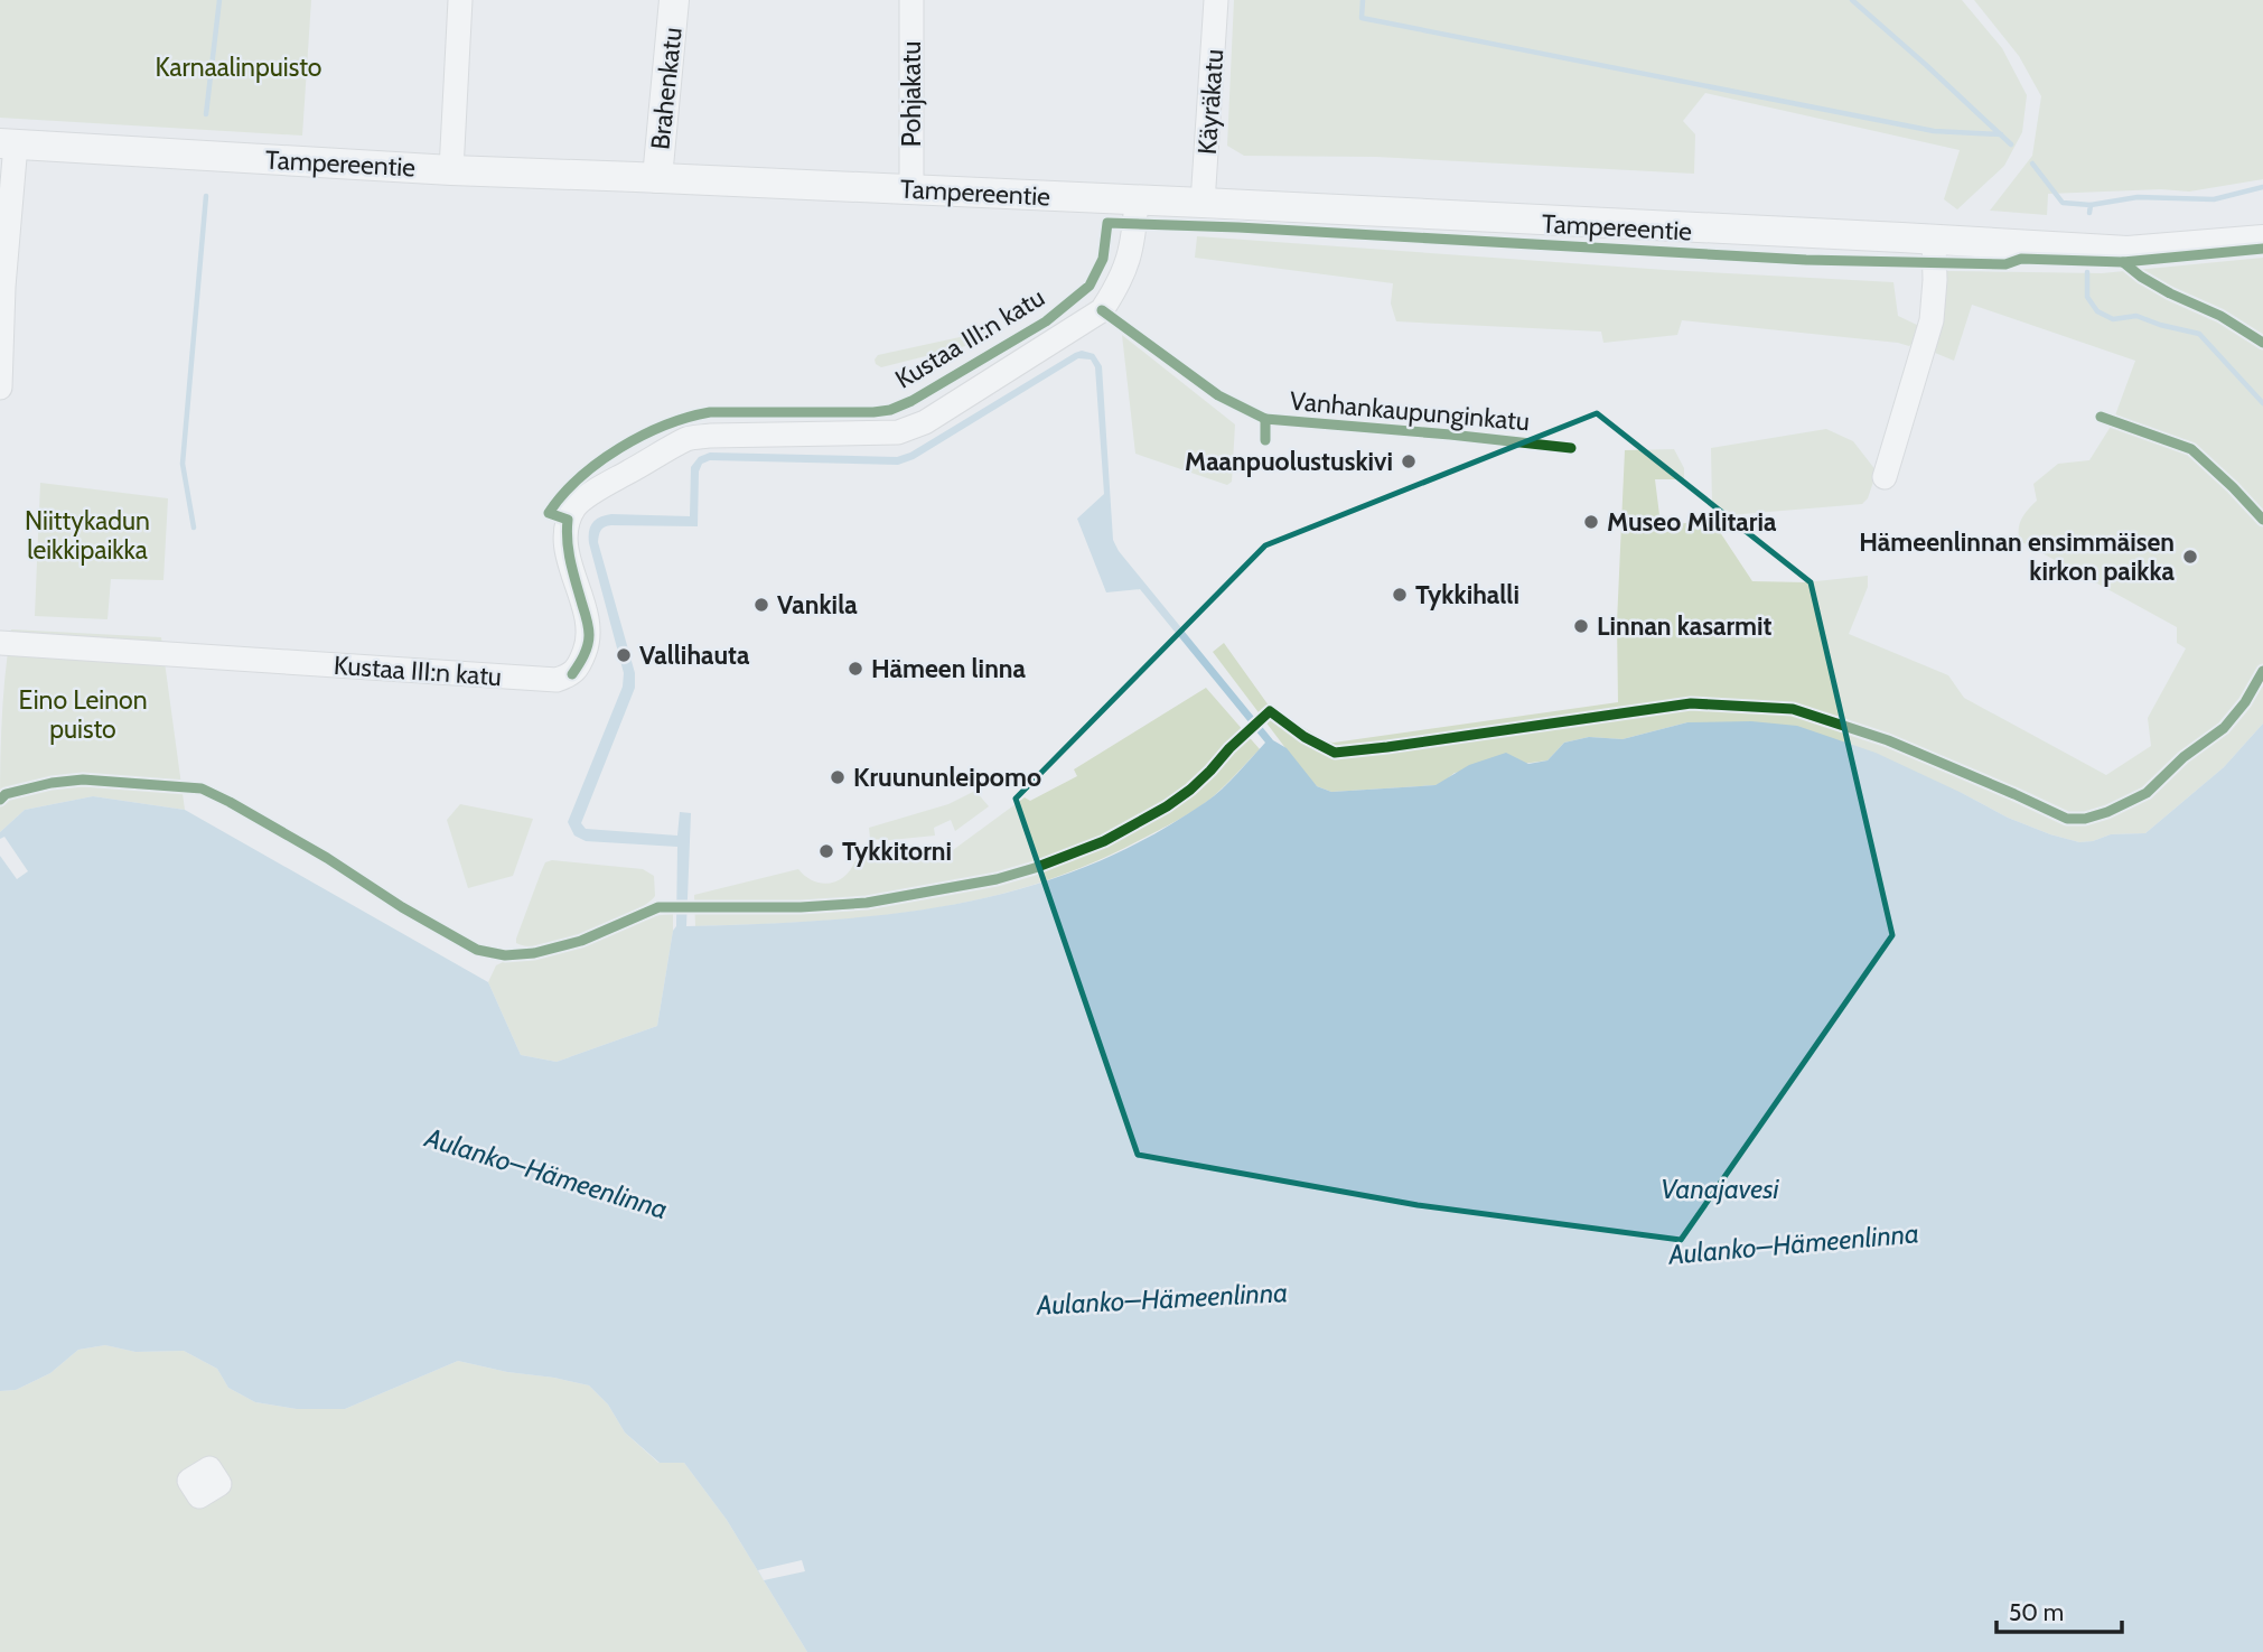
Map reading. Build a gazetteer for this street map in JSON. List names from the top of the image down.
{
  "streets": {
    "main road": ["Brahenkatu", "Tampereentie"],
    "street": ["Pohjakatu", "Käyräkatu", "Kustaa III:n katu"],
    "cycle path": ["Vanhankaupunginkatu"]
  },
  "crossings": [
    ["Brahenkatu", "Tampereentie"],
    ["Pohjakatu", "Tampereentie"],
    ["Käyräkatu", "Tampereentie"],
    ["Tampereentie", "Kustaa III:n katu"]
  ],
  "water": ["Aulanko–Hämeenlinna", "Vanajavesi"],
  "parks": ["Karnaalinpuisto", "Niittykadun leikkipaikka", "Eino Leinon puisto"],
  "places": [
    "Maanpuolustuskivi",
    "Museo Militaria",
    "Hämeenlinnan ensimmäisen kirkon paikka",
    "Tykkihalli",
    "Vankila",
    "Linnan kasarmit",
    "Vallihauta",
    "Hämeen linna",
    "Kruununleipomo",
    "Tykkitorni"
  ],
  "scale_bar": "50 m"
}
